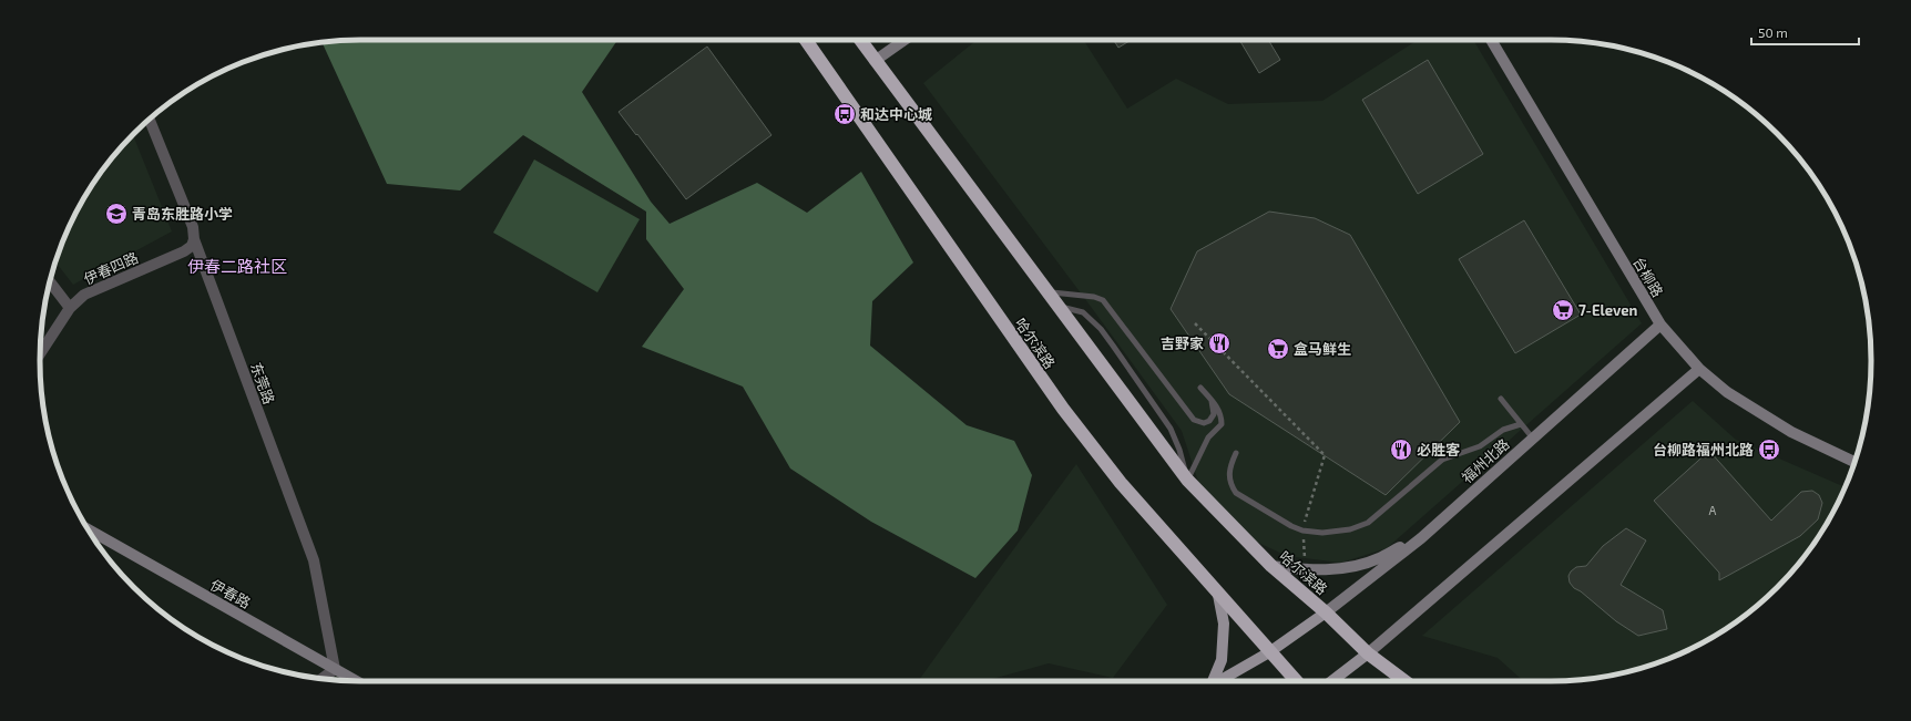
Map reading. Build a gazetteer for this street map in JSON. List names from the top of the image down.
{
  "streets": {
    "highway": ["哈尔滨路"],
    "street": [
      "伊春四路",
      "台柳路",
      "东莞路",
      "福州北路",
      "伊春路"
    ]
  },
  "crossings": [
    ["伊春四路", "东莞路"],
    ["台柳路", "福州北路"],
    ["哈尔滨路", "福州北路"],
    ["东莞路", "伊春路"]
  ],
  "districts": ["伊春二路社区"],
  "places": {
    "bus stop": ["和达中心城", "台柳路福州北路"],
    "school or university": ["青岛东胜路小学"],
    "supermarket": ["7-Eleven", "盒马鲜生"],
    "restaurant": ["吉野家", "必胜客"]
  },
  "house_numbers": ["A"],
  "scale_bar": "50 m"
}
